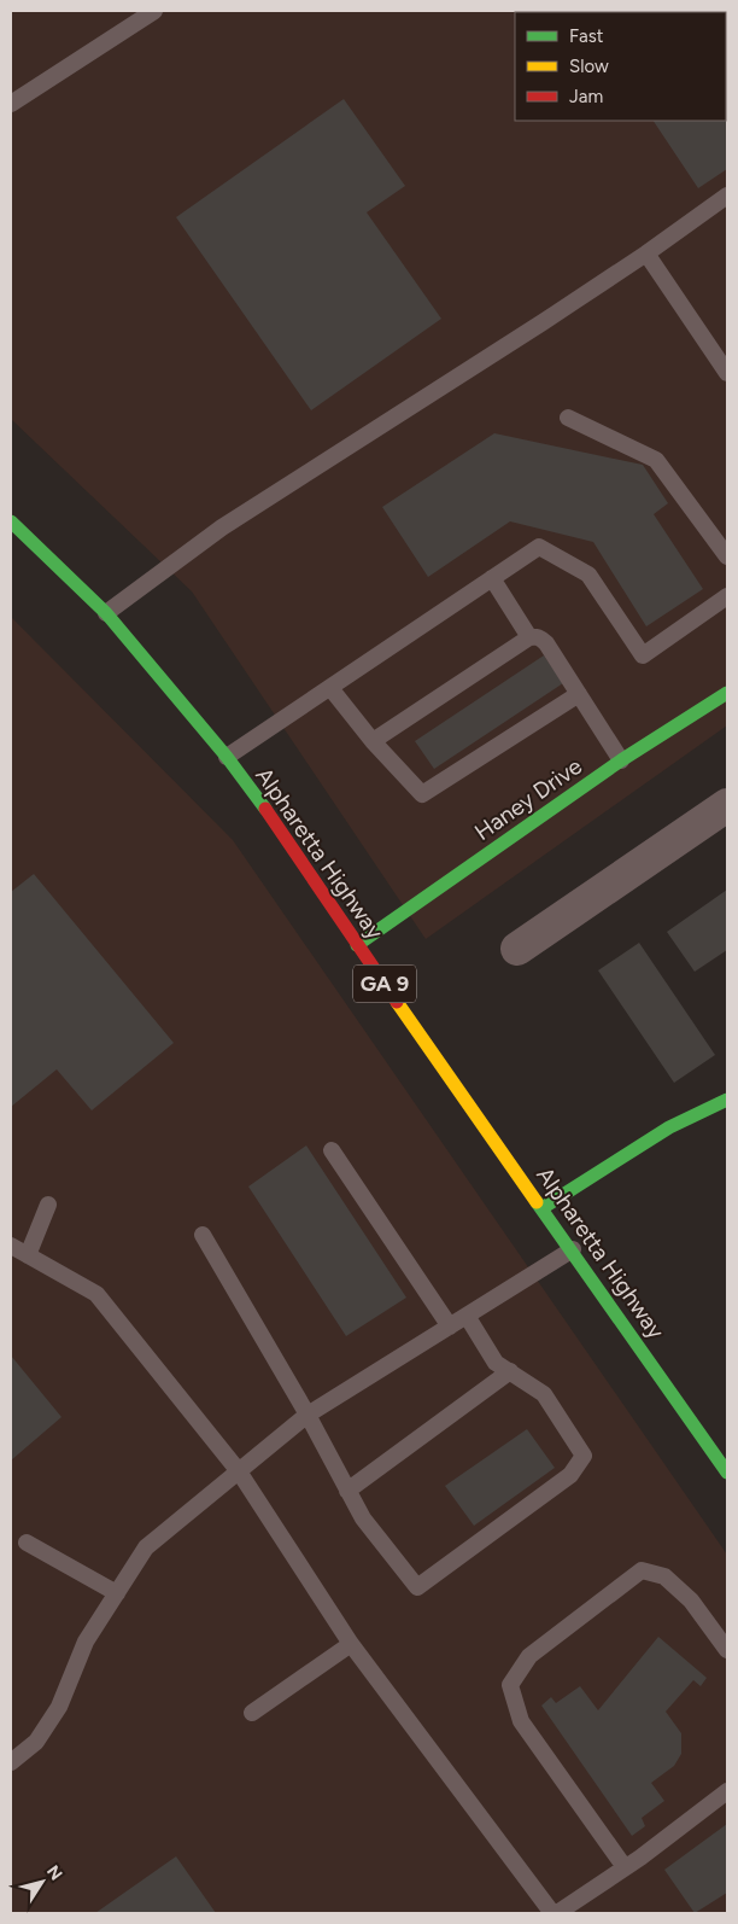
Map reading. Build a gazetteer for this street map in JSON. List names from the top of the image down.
{
  "streets": {
    "main road": ["Haney Drive", "Alpharetta Highway", "GA 9"]
  },
  "crossings": [
    ["Haney Drive", "Alpharetta Highway"]
  ],
  "legend": ["Fast", "Slow", "Jam"],
  "north": "top right"
}
